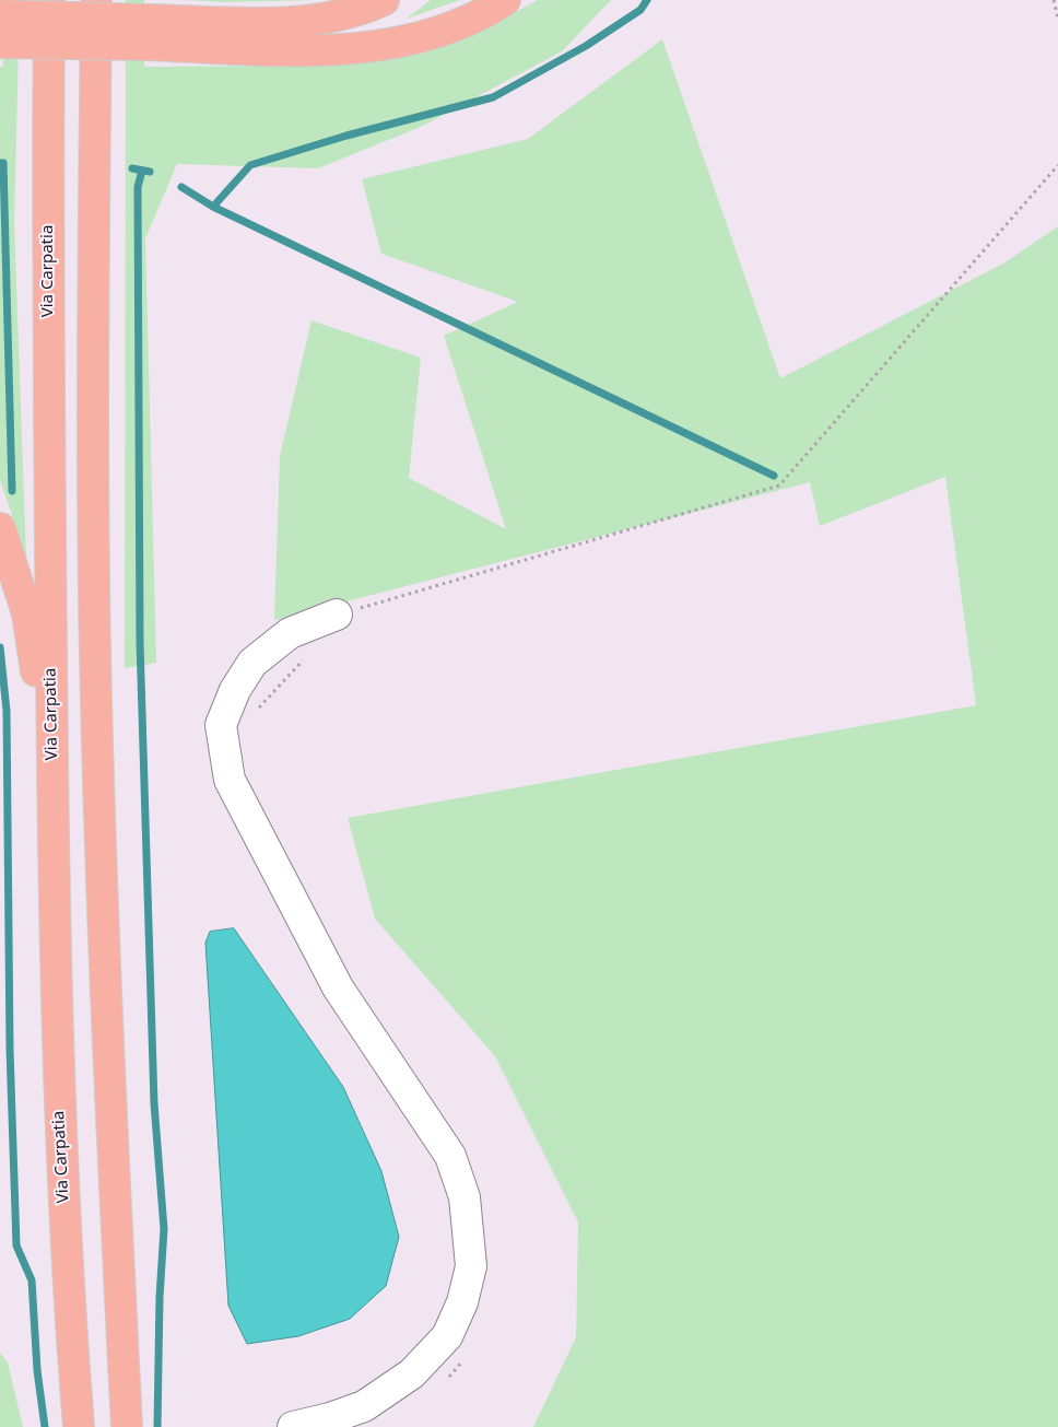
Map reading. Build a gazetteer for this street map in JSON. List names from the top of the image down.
{
  "streets": {
    "highway": ["Via Carpatia"]
  }
}
